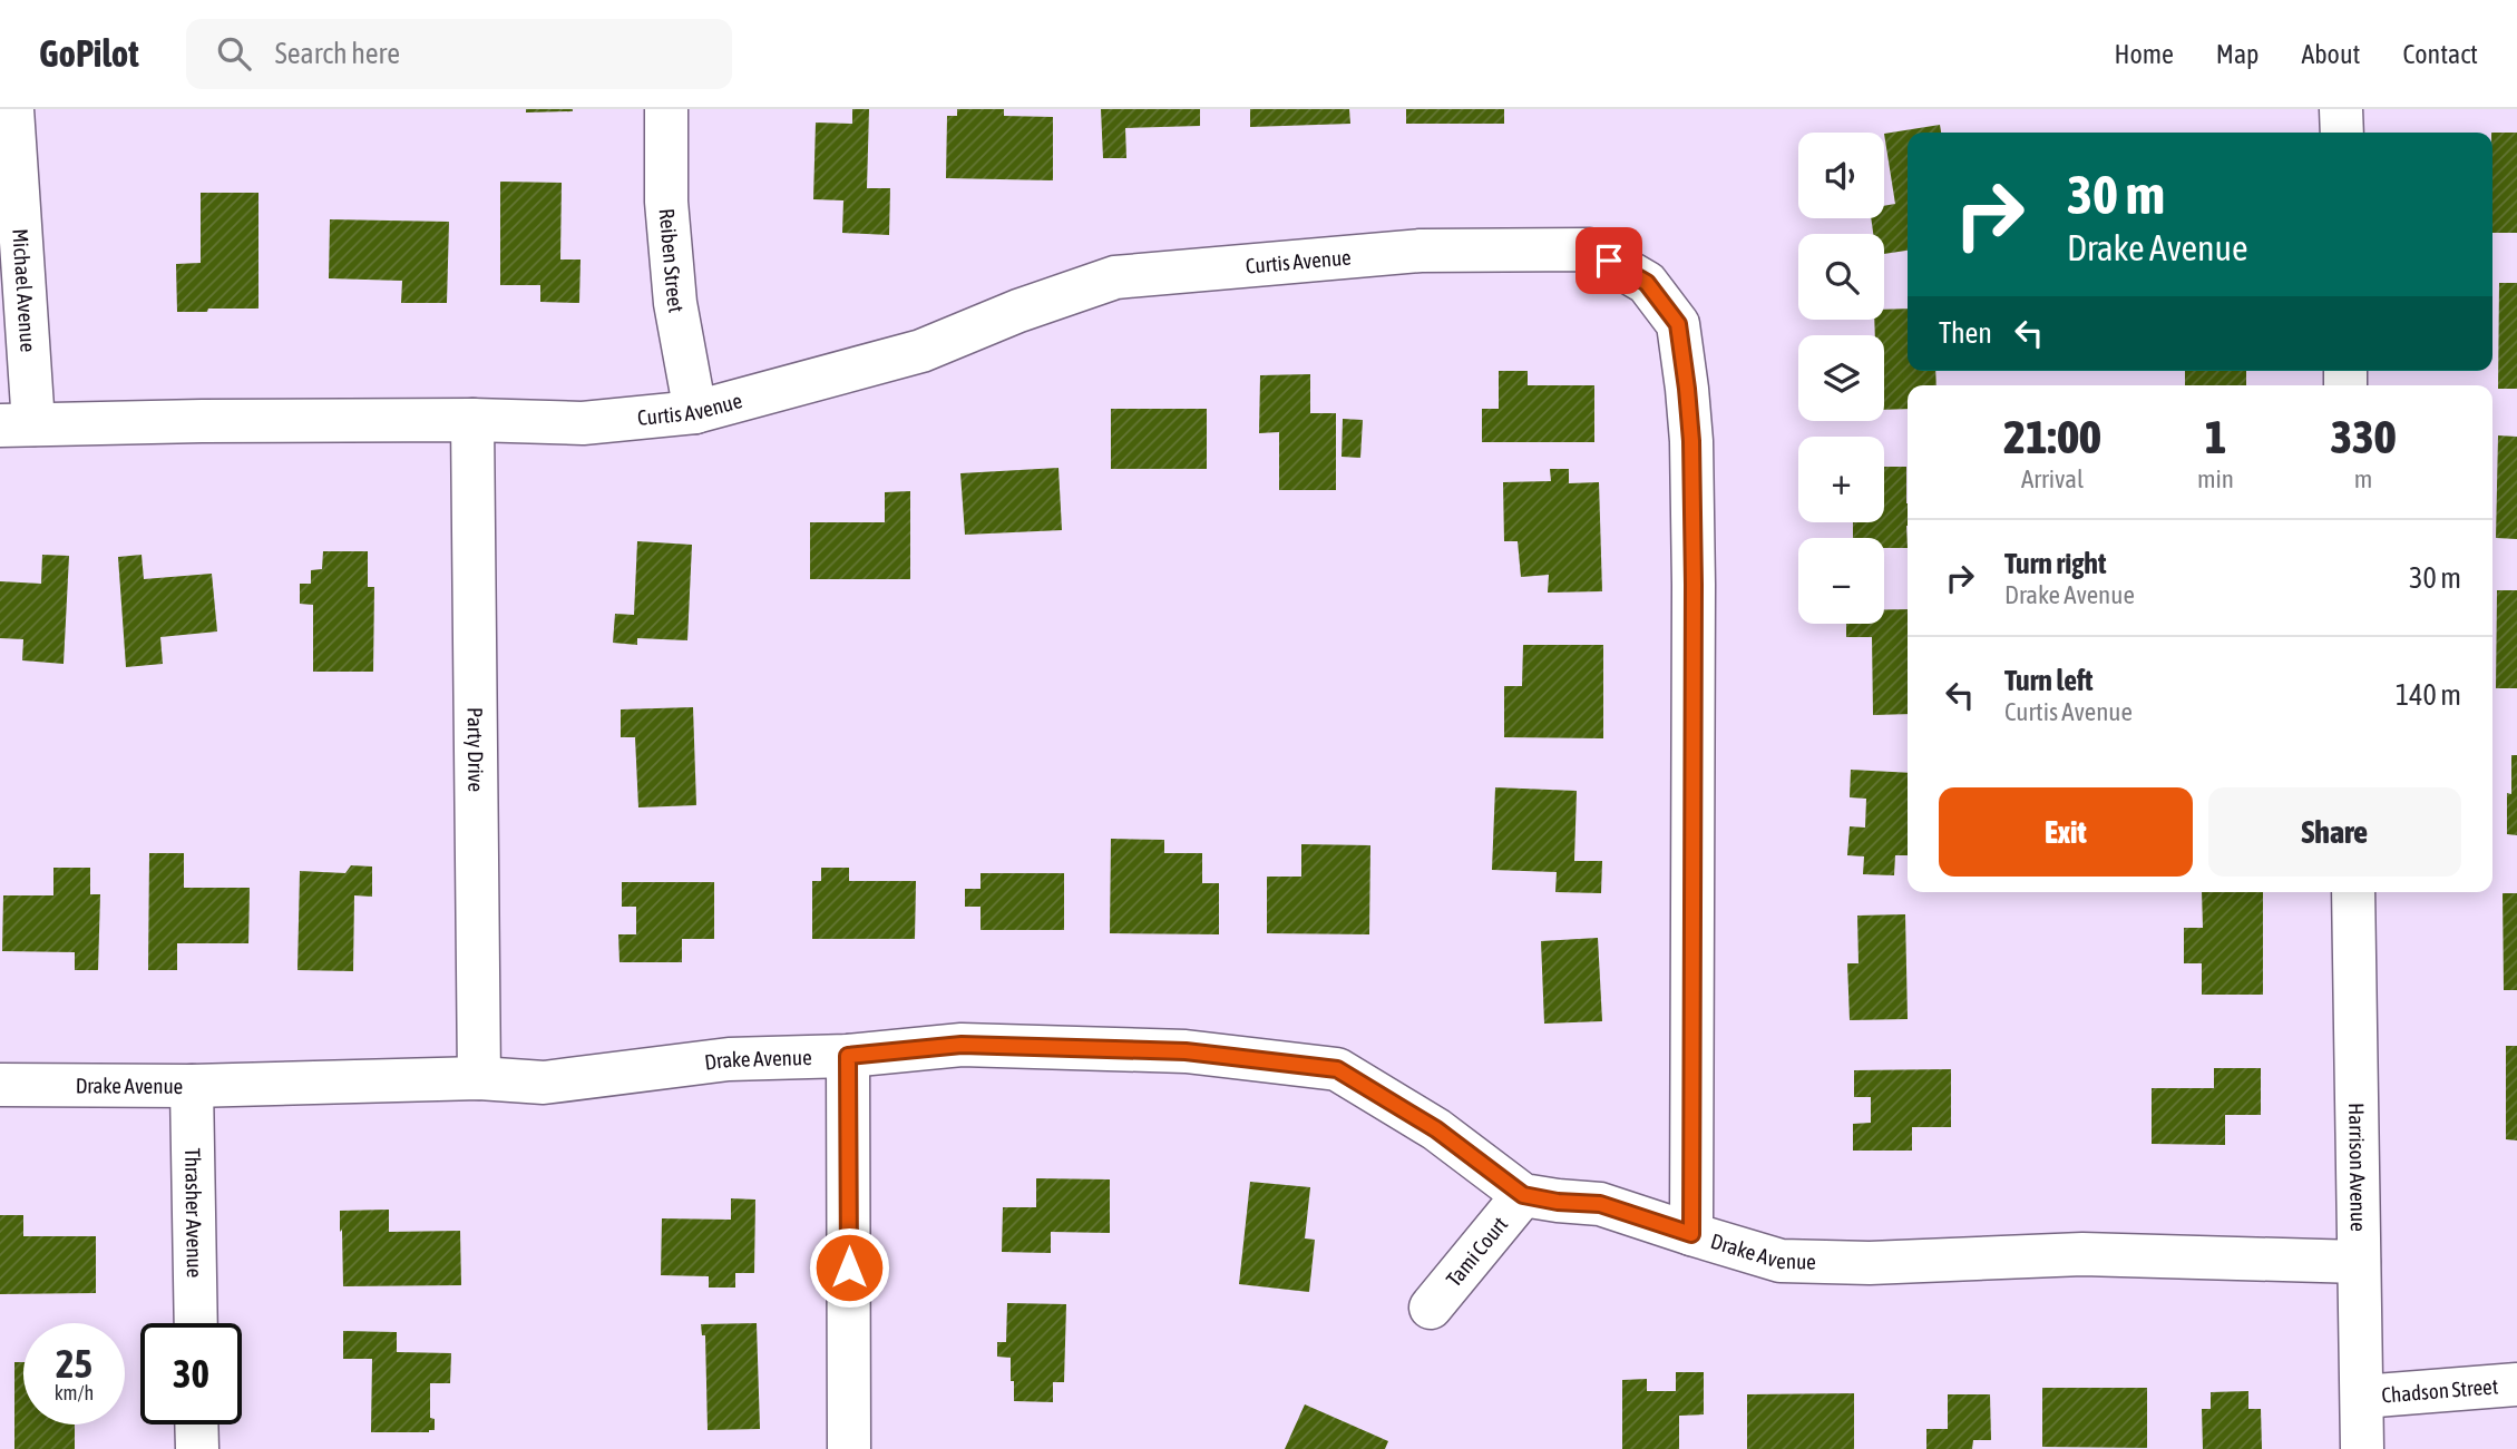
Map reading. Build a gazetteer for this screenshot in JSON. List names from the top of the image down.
{
  "streets": {
    "street": [
      "Reiben Street",
      "Curtis Avenue",
      "Michael Avenue",
      "Party Drive",
      "Drake Avenue",
      "Harrison Avenue",
      "Thrasher Avenue",
      "Tami Court",
      "Chadson Street"
    ]
  },
  "crossings": [
    ["Reiben Street", "Curtis Avenue"],
    ["Curtis Avenue", "Michael Avenue"],
    ["Curtis Avenue", "Party Drive"],
    ["Curtis Avenue", "Drake Avenue"],
    ["Party Drive", "Drake Avenue"],
    ["Drake Avenue", "Harrison Avenue"],
    ["Drake Avenue", "Thrasher Avenue"],
    ["Drake Avenue", "Tami Court"],
    ["Harrison Avenue", "Chadson Street"]
  ],
  "page": {
    "header": "GoPilot",
    "search": "Search here",
    "nav": [
      "Home",
      "Map",
      "About",
      "Contact"
    ],
    "map_buttons": ["+", "−"],
    "turn": ["30 m", "Drake Avenue"],
    "then": "Then",
    "eta": [
      "21:00",
      "Arrival",
      "1",
      "min",
      "330",
      "m"
    ],
    "list": [
      {
        "name": "Turn right",
        "note": "Drake Avenue",
        "value": "30 m"
      },
      {
        "name": "Turn left",
        "note": "Curtis Avenue",
        "value": "140 m"
      }
    ],
    "buttons": ["Exit", "Share"],
    "speed": "25 km/h",
    "limit": "30"
  }
}
